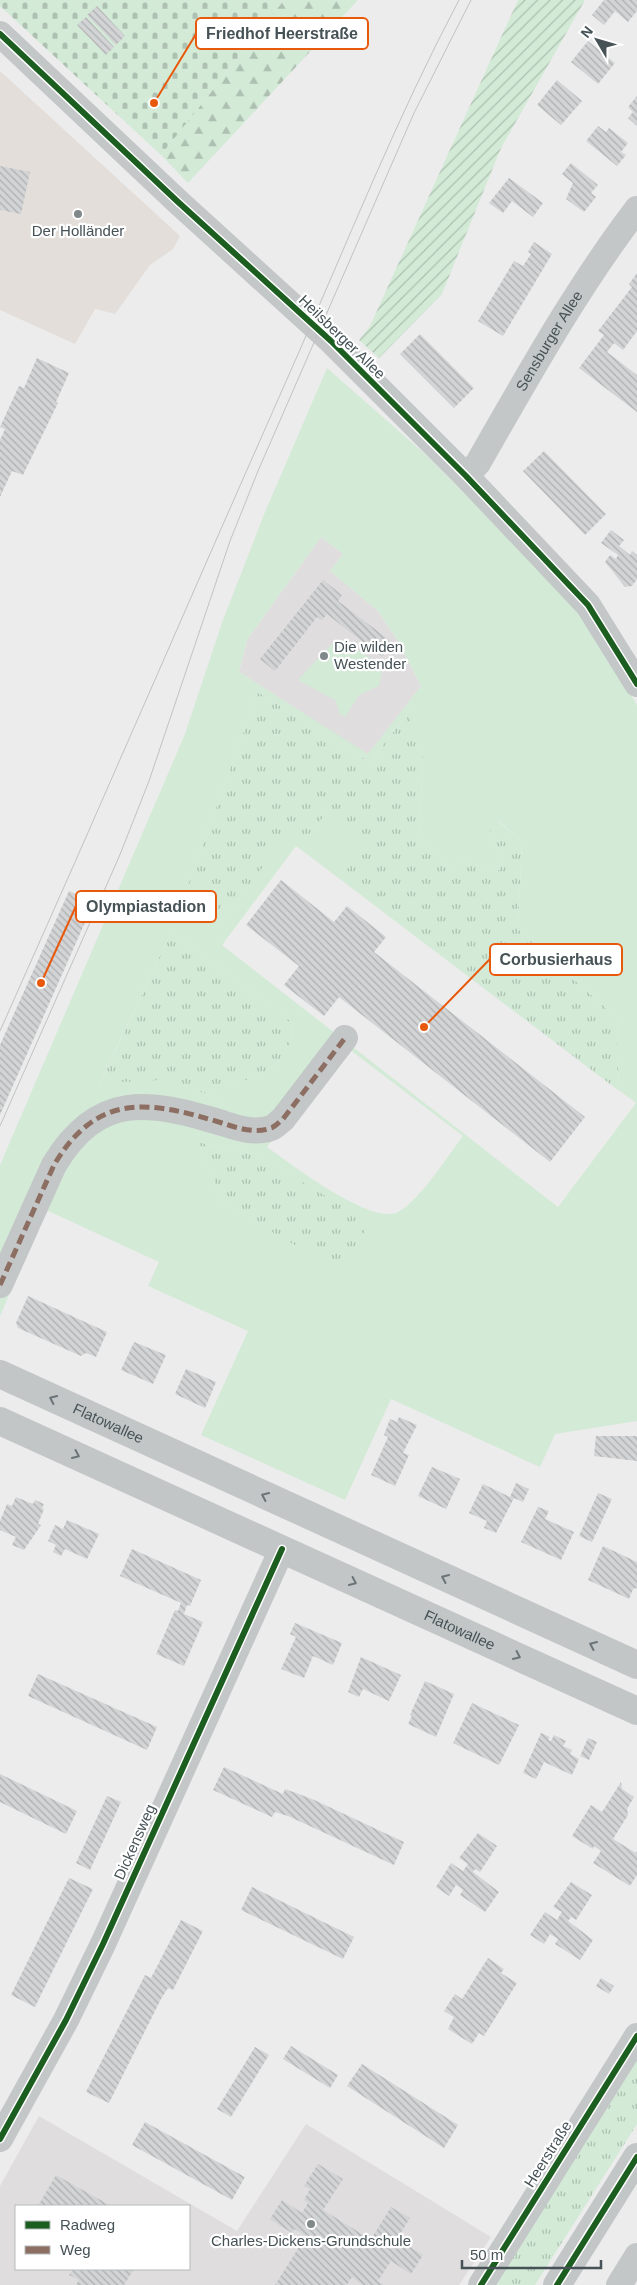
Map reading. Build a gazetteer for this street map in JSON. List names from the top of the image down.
{
  "streets": {
    "main road": ["Flatowallee"],
    "street": [
      "Heilsberger Allee",
      "Sensburger Allee",
      "Dickensweg",
      "Heerstraße"
    ]
  },
  "crossings": [
    ["Heilsberger Allee", "Sensburger Allee"],
    ["Flatowallee", "Dickensweg"]
  ],
  "places": [
    "Friedhof Heerstraße",
    "Der Holländer",
    "Die wilden Westender",
    "Olympiastadion",
    "Corbusierhaus",
    "Charles-Dickens-Grundschule"
  ],
  "legend": ["Radweg", "Weg"],
  "scale_bar": "50 m",
  "north": "top left"
}
